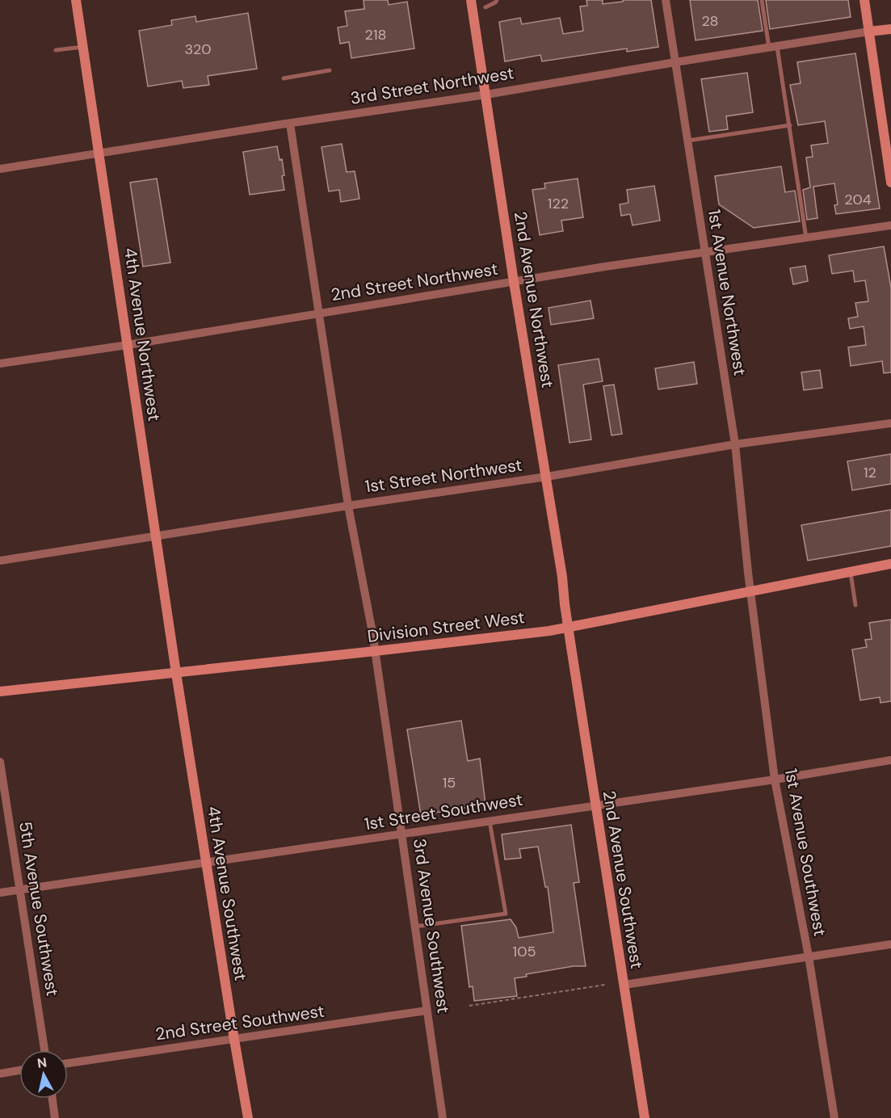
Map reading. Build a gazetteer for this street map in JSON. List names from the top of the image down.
{
  "streets": {
    "street": [
      "3rd Street Northwest",
      "2nd Street Northwest",
      "1st Avenue Northwest",
      "2nd Avenue Northwest",
      "4th Avenue Northwest",
      "1st Street Northwest",
      "Division Street West",
      "1st Street Southwest",
      "1st Avenue Southwest",
      "2nd Avenue Southwest",
      "4th Avenue Southwest",
      "5th Avenue Southwest",
      "3rd Avenue Southwest",
      "2nd Street Southwest"
    ]
  },
  "crossings": [
    ["3rd Street Northwest", "1st Avenue Northwest"],
    ["3rd Street Northwest", "2nd Avenue Northwest"],
    ["3rd Street Northwest", "4th Avenue Northwest"],
    ["3rd Street Northwest", "3rd Avenue Southwest"],
    ["2nd Street Northwest", "1st Avenue Northwest"],
    ["2nd Street Northwest", "2nd Avenue Northwest"],
    ["2nd Street Northwest", "4th Avenue Northwest"],
    ["2nd Street Northwest", "3rd Avenue Southwest"],
    ["1st Avenue Northwest", "1st Street Northwest"],
    ["1st Avenue Northwest", "Division Street West"],
    ["1st Avenue Northwest", "1st Avenue Southwest"],
    ["2nd Avenue Northwest", "1st Street Northwest"],
    ["2nd Avenue Northwest", "2nd Avenue Southwest"],
    ["4th Avenue Northwest", "1st Street Northwest"],
    ["4th Avenue Northwest", "Division Street West"],
    ["4th Avenue Northwest", "4th Avenue Southwest"],
    ["1st Street Northwest", "3rd Avenue Southwest"],
    ["Division Street West", "1st Avenue Southwest"],
    ["Division Street West", "4th Avenue Southwest"],
    ["Division Street West", "3rd Avenue Southwest"],
    ["1st Street Southwest", "1st Avenue Southwest"],
    ["1st Street Southwest", "2nd Avenue Southwest"],
    ["1st Street Southwest", "4th Avenue Southwest"],
    ["1st Street Southwest", "5th Avenue Southwest"],
    ["1st Street Southwest", "3rd Avenue Southwest"],
    ["4th Avenue Southwest", "2nd Street Southwest"],
    ["3rd Avenue Southwest", "2nd Street Southwest"]
  ],
  "house_numbers": [
    "28",
    "218",
    "320",
    "204",
    "122",
    "12",
    "15",
    "105"
  ],
  "north": "top"
}
